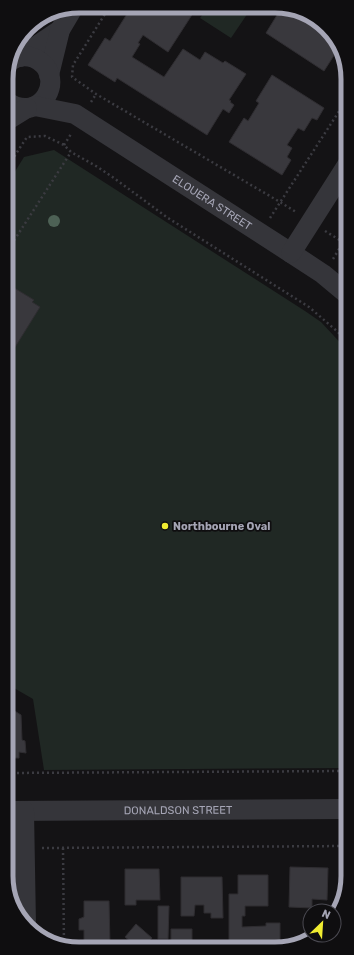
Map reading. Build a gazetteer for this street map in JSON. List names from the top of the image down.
{
  "streets": {
    "street": ["ELOUERA STREET", "DONALDSON STREET"]
  },
  "places": ["Northbourne Oval"],
  "north": "top right"
}
